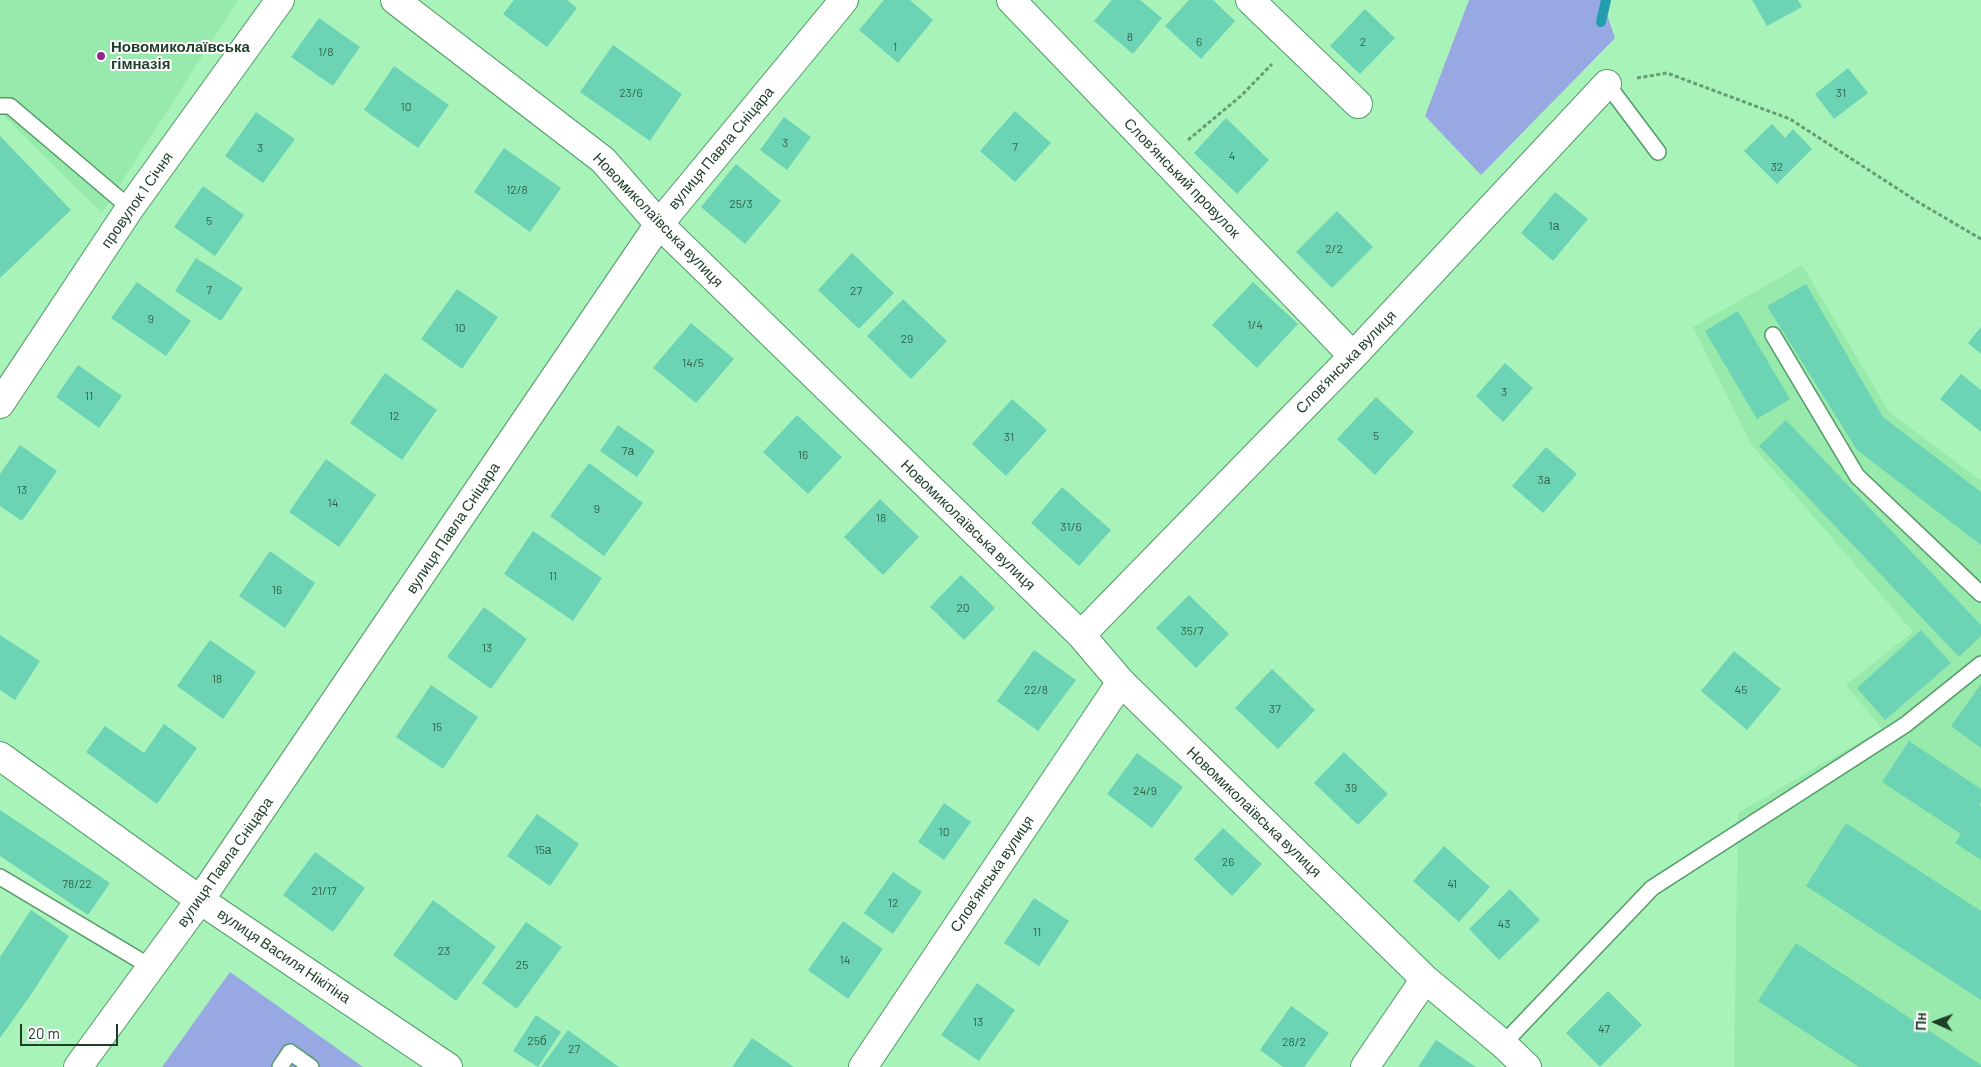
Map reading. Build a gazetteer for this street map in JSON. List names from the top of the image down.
{
  "streets": {
    "street": [
      "вулиця Павла Сніцара",
      "Словʼянський провулок",
      "провулок 1 Січня",
      "Новомиколаївська вулиця",
      "Словʼянська вулиця",
      "вулиця Василя Нікітіна"
    ]
  },
  "crossings": [
    ["вулиця Павла Сніцара", "Новомиколаївська вулиця"],
    ["вулиця Павла Сніцара", "вулиця Василя Нікітіна"],
    ["Словʼянський провулок", "Словʼянська вулиця"],
    ["Новомиколаївська вулиця", "Словʼянська вулиця"]
  ],
  "places": ["Новомиколаївська гімназія"],
  "house_numbers": [
    "8",
    "6",
    "2",
    "1",
    "1/8",
    "23/6",
    "31",
    "10",
    "3",
    "7",
    "3",
    "4",
    "32",
    "12/8",
    "25/3",
    "5",
    "1а",
    "2/2",
    "7",
    "27",
    "9",
    "1/4",
    "10",
    "29",
    "14/5",
    "3",
    "11",
    "12",
    "5",
    "31",
    "7а",
    "16",
    "3а",
    "13",
    "14",
    "9",
    "18",
    "31/6",
    "11",
    "16",
    "20",
    "35/7",
    "13",
    "18",
    "22/8",
    "45",
    "37",
    "15",
    "39",
    "24/9",
    "10",
    "15а",
    "26",
    "78/22",
    "41",
    "21/17",
    "12",
    "43",
    "11",
    "23",
    "14",
    "25",
    "13",
    "47",
    "25б",
    "28/2",
    "27"
  ],
  "scale_bar": "20 m",
  "north": "left"
}
